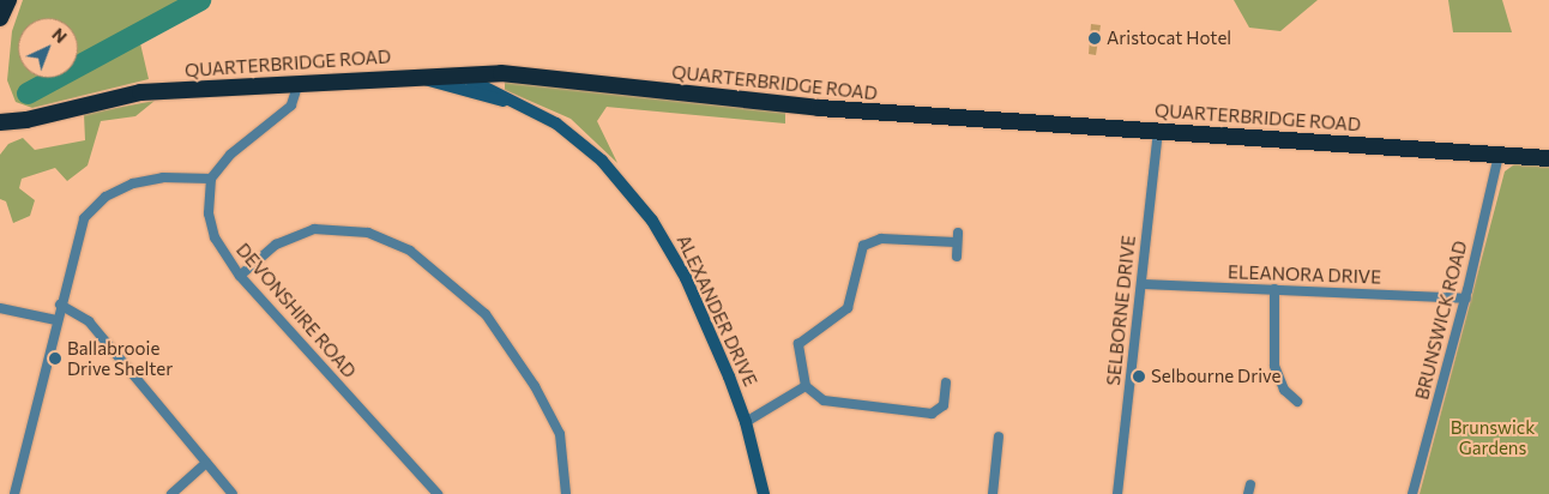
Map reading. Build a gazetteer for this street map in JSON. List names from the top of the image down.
{
  "streets": {
    "highway": ["QUARTERBRIDGE ROAD"],
    "main road": ["ALEXANDER DRIVE"],
    "street": [
      "ELEANORA DRIVE",
      "DEVONSHIRE ROAD",
      "SELBORNE DRIVE",
      "BRUNSWICK ROAD"
    ]
  },
  "crossings": [
    ["QUARTERBRIDGE ROAD", "ALEXANDER DRIVE"],
    ["QUARTERBRIDGE ROAD", "SELBORNE DRIVE"],
    ["QUARTERBRIDGE ROAD", "BRUNSWICK ROAD"],
    ["ELEANORA DRIVE", "SELBORNE DRIVE"],
    ["ELEANORA DRIVE", "BRUNSWICK ROAD"]
  ],
  "parks": ["Brunswick Gardens"],
  "places": ["Aristocat Hotel", "Ballabrooie Drive Shelter", "Selbourne Drive"],
  "north": "top right"
}
